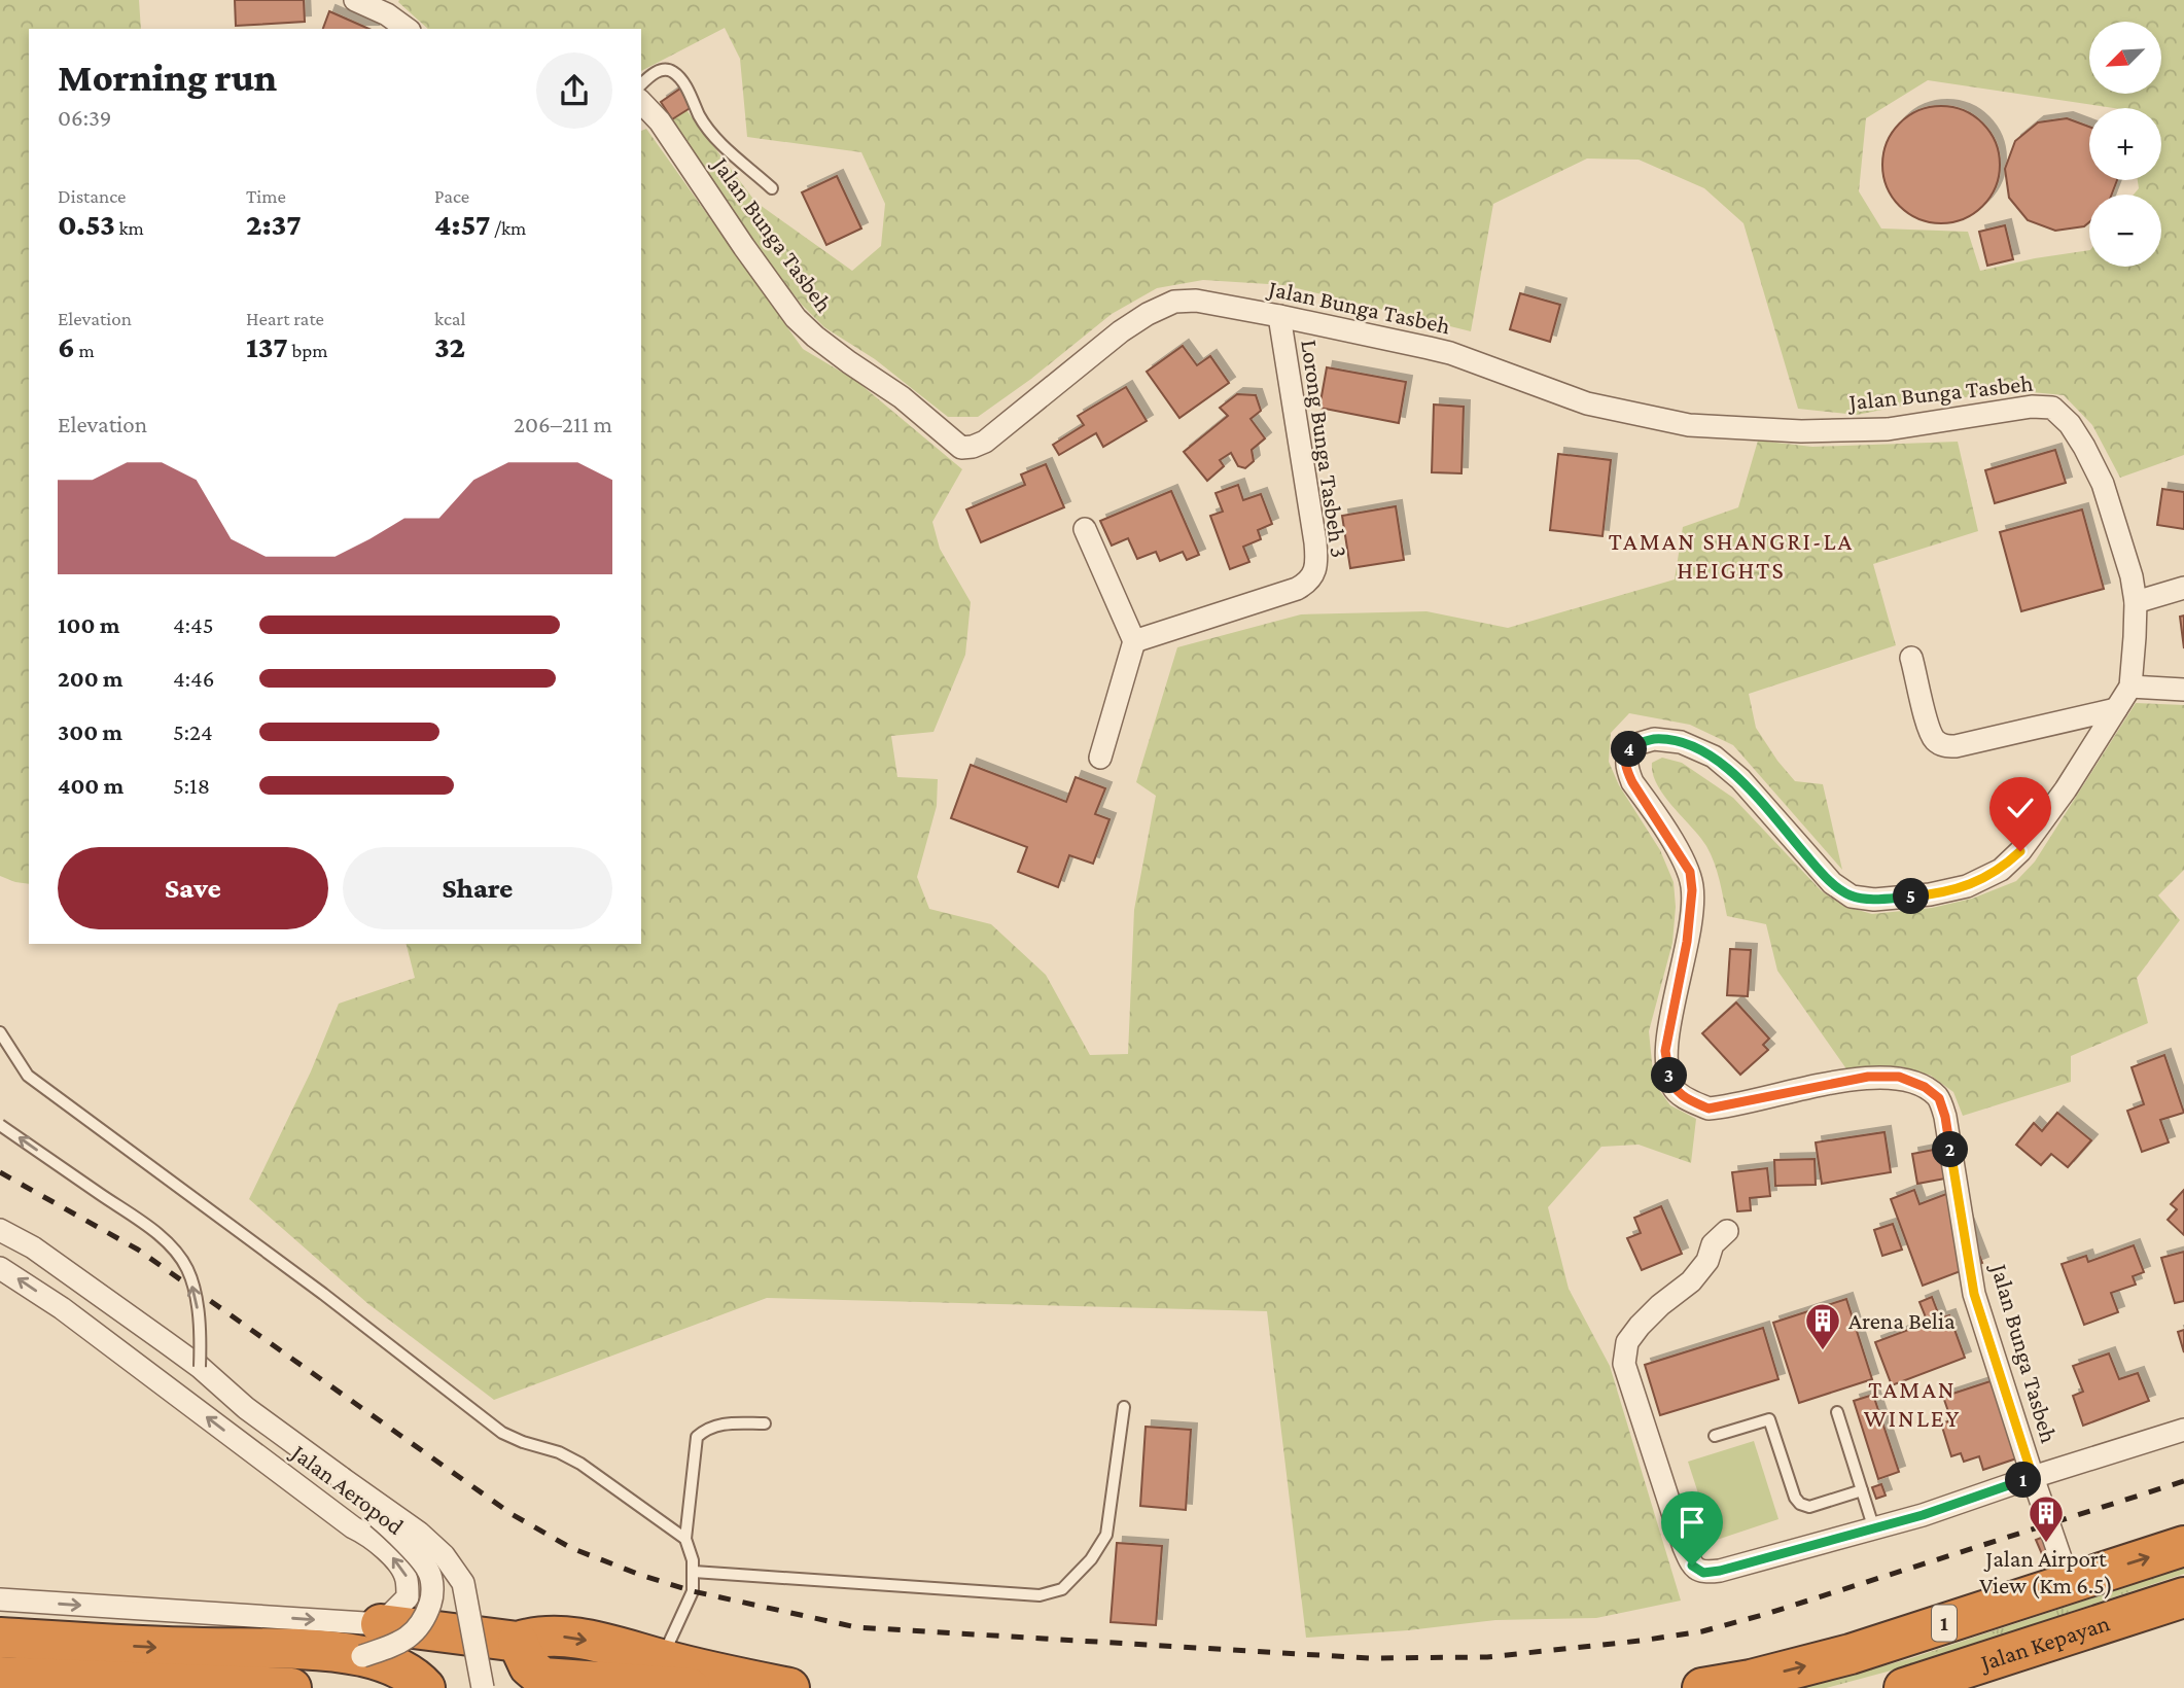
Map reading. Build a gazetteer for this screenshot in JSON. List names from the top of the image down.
{
  "streets": {
    "highway": ["1", "Jalan Kepayan"],
    "street": ["Jalan Bunga Tasbeh", "Lorong Bunga Tasbeh 3", "Jalan Aeropod"]
  },
  "crossings": [
    ["Jalan Bunga Tasbeh", "Lorong Bunga Tasbeh 3"],
    ["Jalan Bunga Tasbeh", "1"]
  ],
  "districts": ["TAMAN SHANGRI-LA HEIGHTS", "TAMAN WINLEY"],
  "places": {
    "building": ["Arena Belia", "Jalan Airport View (Km 6.5)"]
  },
  "north": "bottom left",
  "page": {
    "map_buttons": ["+", "−"],
    "heading": ["Morning run", "06:39"],
    "stats": [
      ["Distance", "0.53 km"],
      ["Time", "2:37"],
      ["Pace", "4:57 /km"],
      ["Elevation", "6 m"],
      ["Heart rate", "137 bpm"],
      ["kcal", "32"]
    ],
    "chart": ["Elevation", "206–211 m"],
    "list": [
      {
        "name": "100 m",
        "note": "4:45"
      },
      {
        "name": "200 m",
        "note": "4:46"
      },
      {
        "name": "300 m",
        "note": "5:24"
      },
      {
        "name": "400 m",
        "note": "5:18"
      }
    ],
    "pins": [
      "4",
      "5",
      "3",
      "2",
      "1"
    ],
    "buttons": ["Save", "Share"]
  }
}
